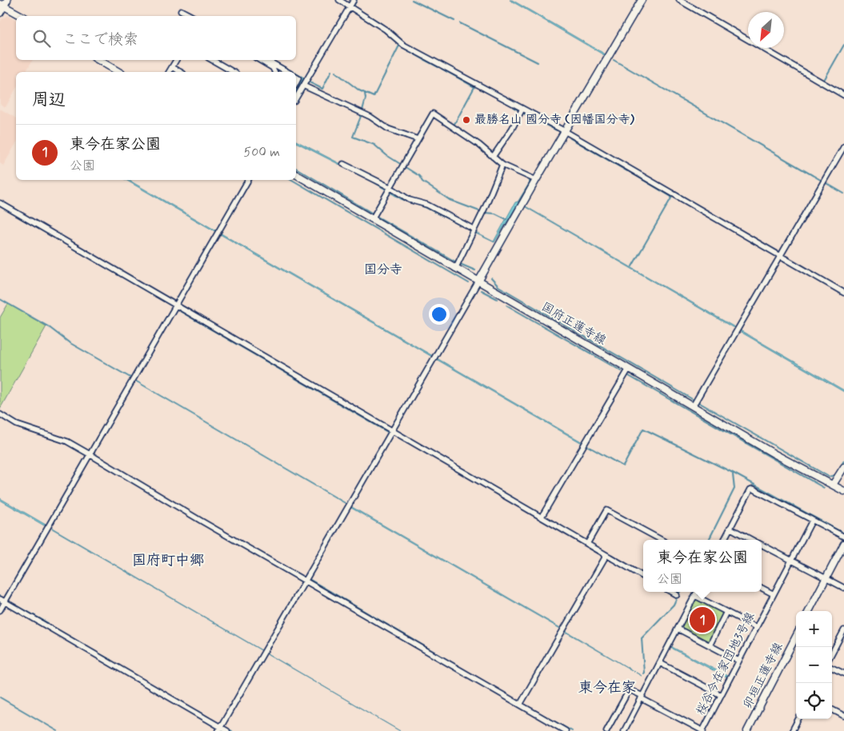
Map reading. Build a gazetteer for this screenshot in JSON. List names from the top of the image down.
{
  "streets": {
    "main road": ["国府正蓮寺線", "卯垣正蓮寺線"],
    "street": ["桜谷今在家団地3号線"]
  },
  "districts": ["国分寺", "国府町中郷", "東今在家"],
  "places": ["最勝名山 國分寺 (因幡国分寺)"],
  "north": "bottom left",
  "page": {
    "search": "ここで検索",
    "heading": "周辺",
    "list": [
      {
        "mark": "1",
        "name": "東今在家公園",
        "note": "公園",
        "value": "500 m"
      }
    ],
    "popup": ["東今在家公園", "公園"],
    "pins": "1",
    "map_buttons": ["+", "−"]
  }
}
